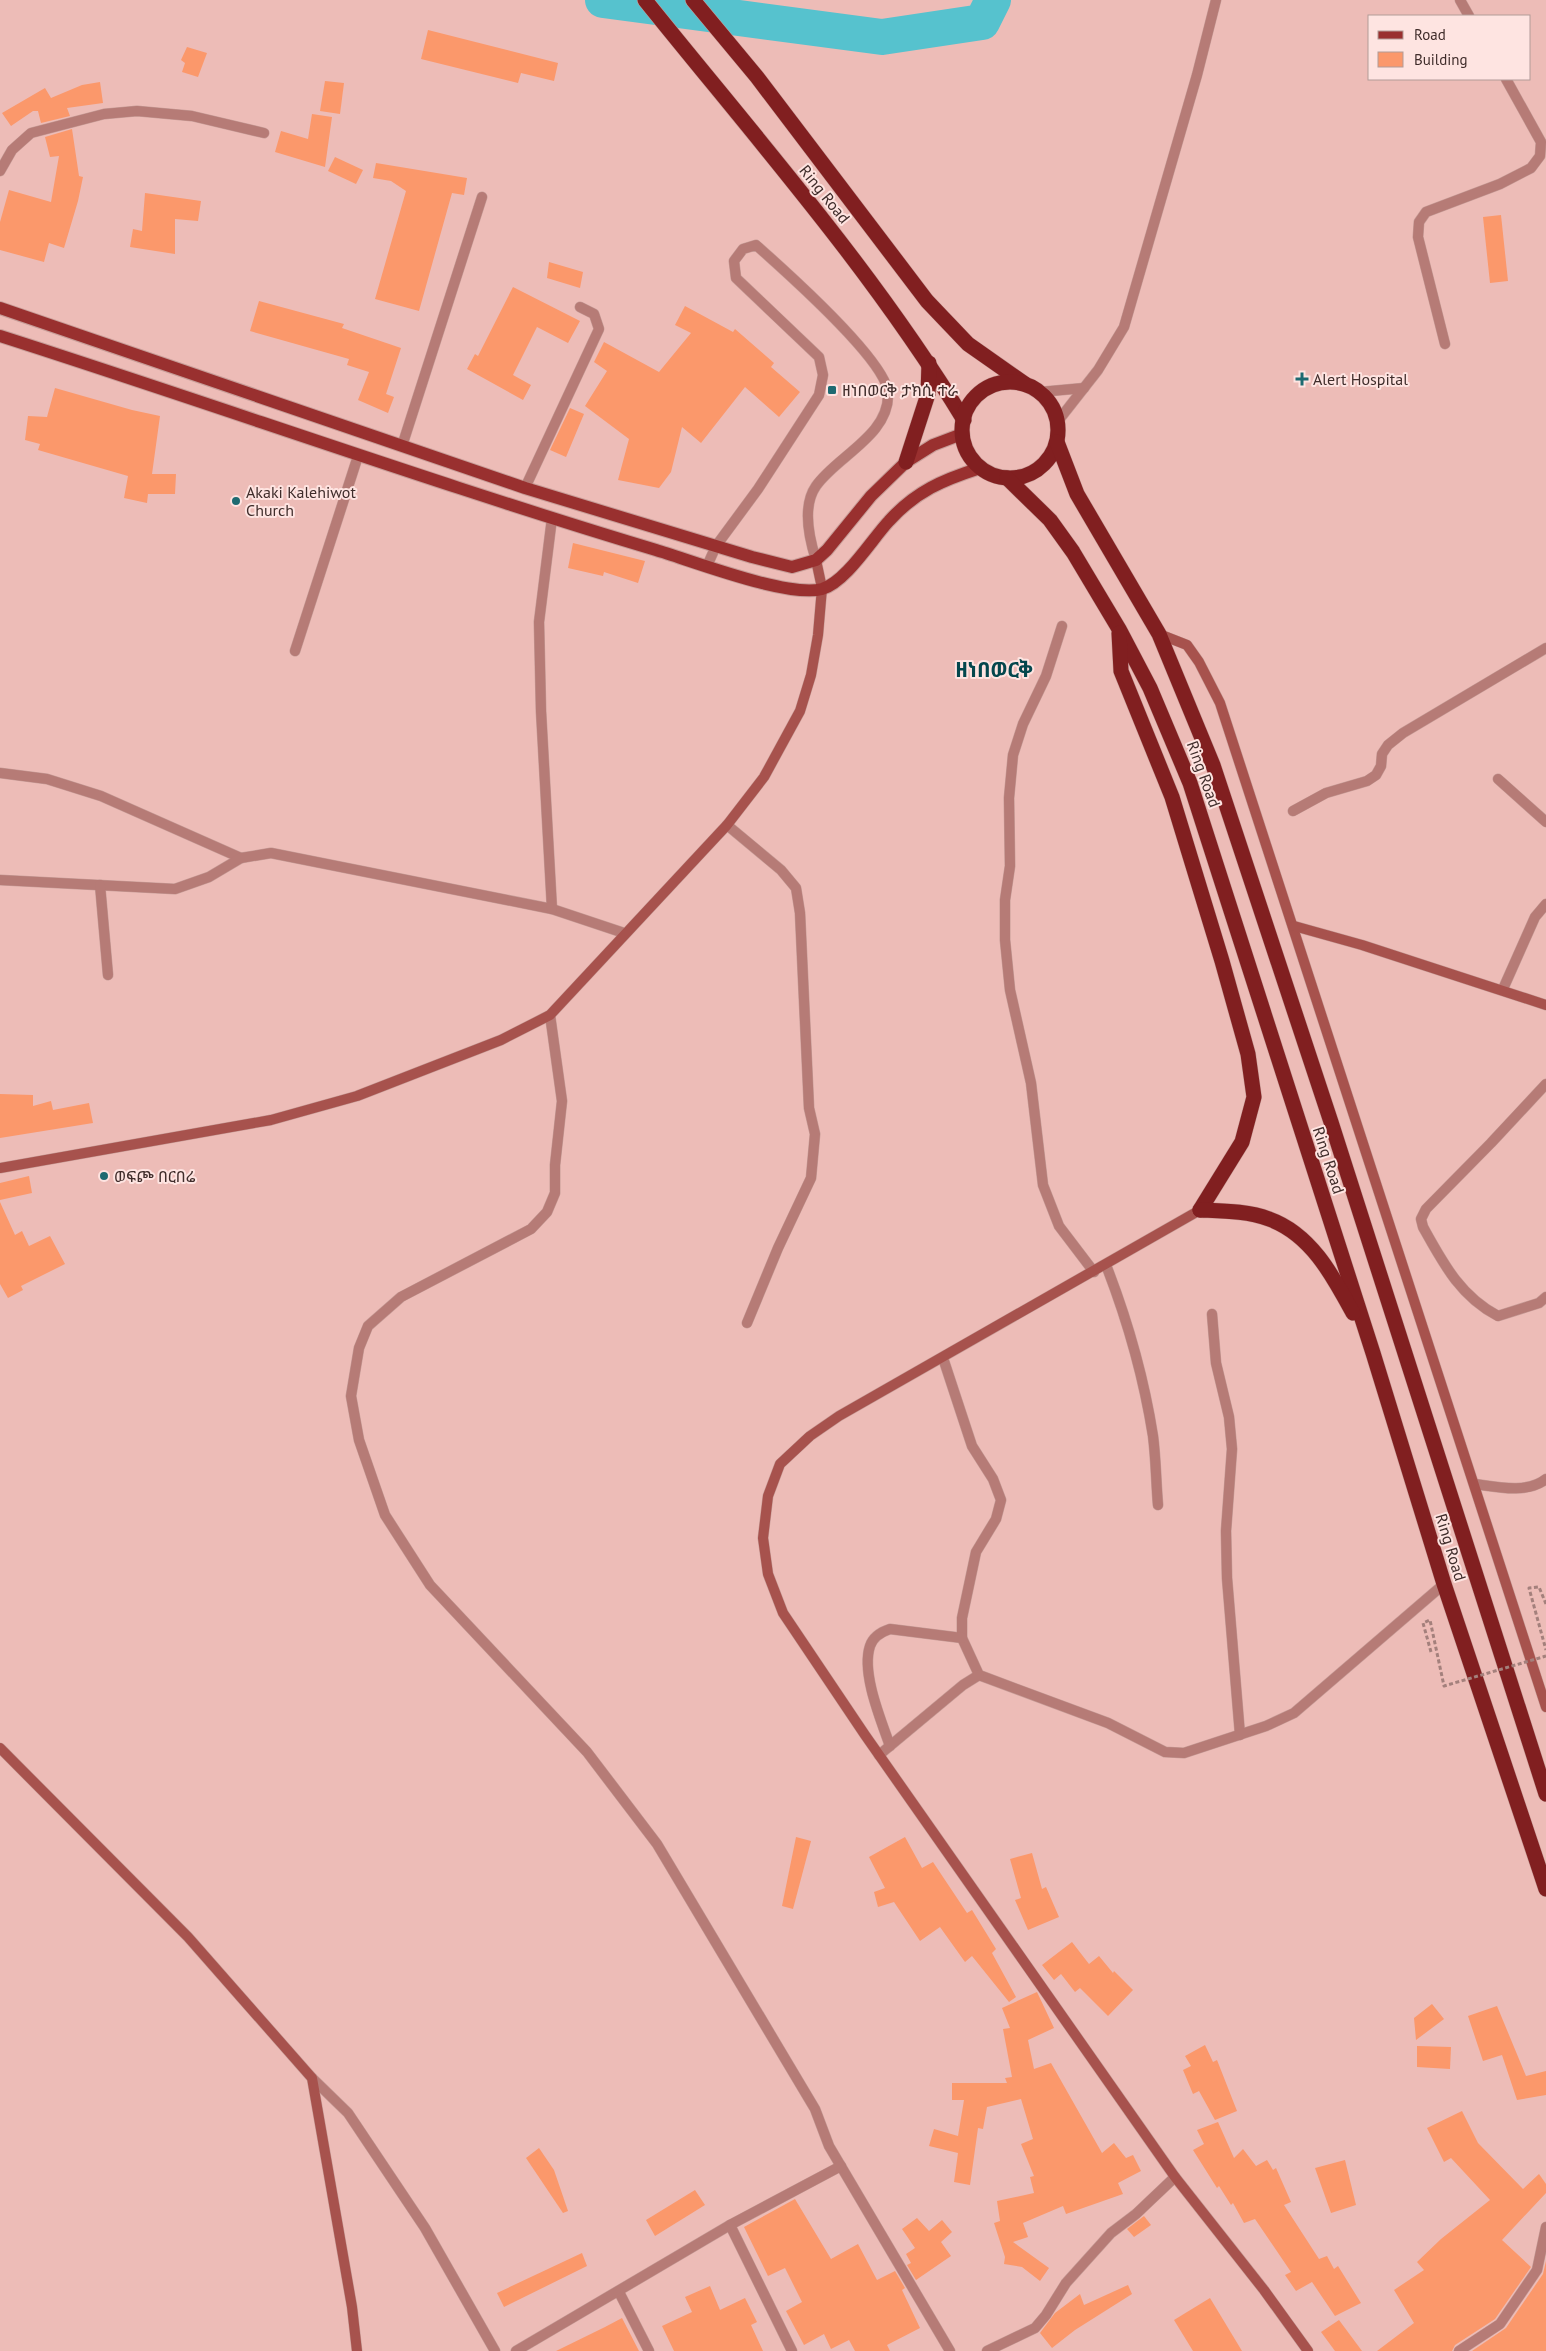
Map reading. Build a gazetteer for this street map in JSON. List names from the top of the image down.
{
  "streets": {
    "highway": ["Ring Road"]
  },
  "districts": ["ዘነበወርቅ"],
  "places": {
    "health": ["Alert Hospital"],
    "transit": ["ዘነበወርቅ ታክሲ ተራ"],
    "other": ["Akaki Kalehiwot Church", "ወፍጮ በርበሬ"]
  },
  "legend": ["Road", "Building"]
}
